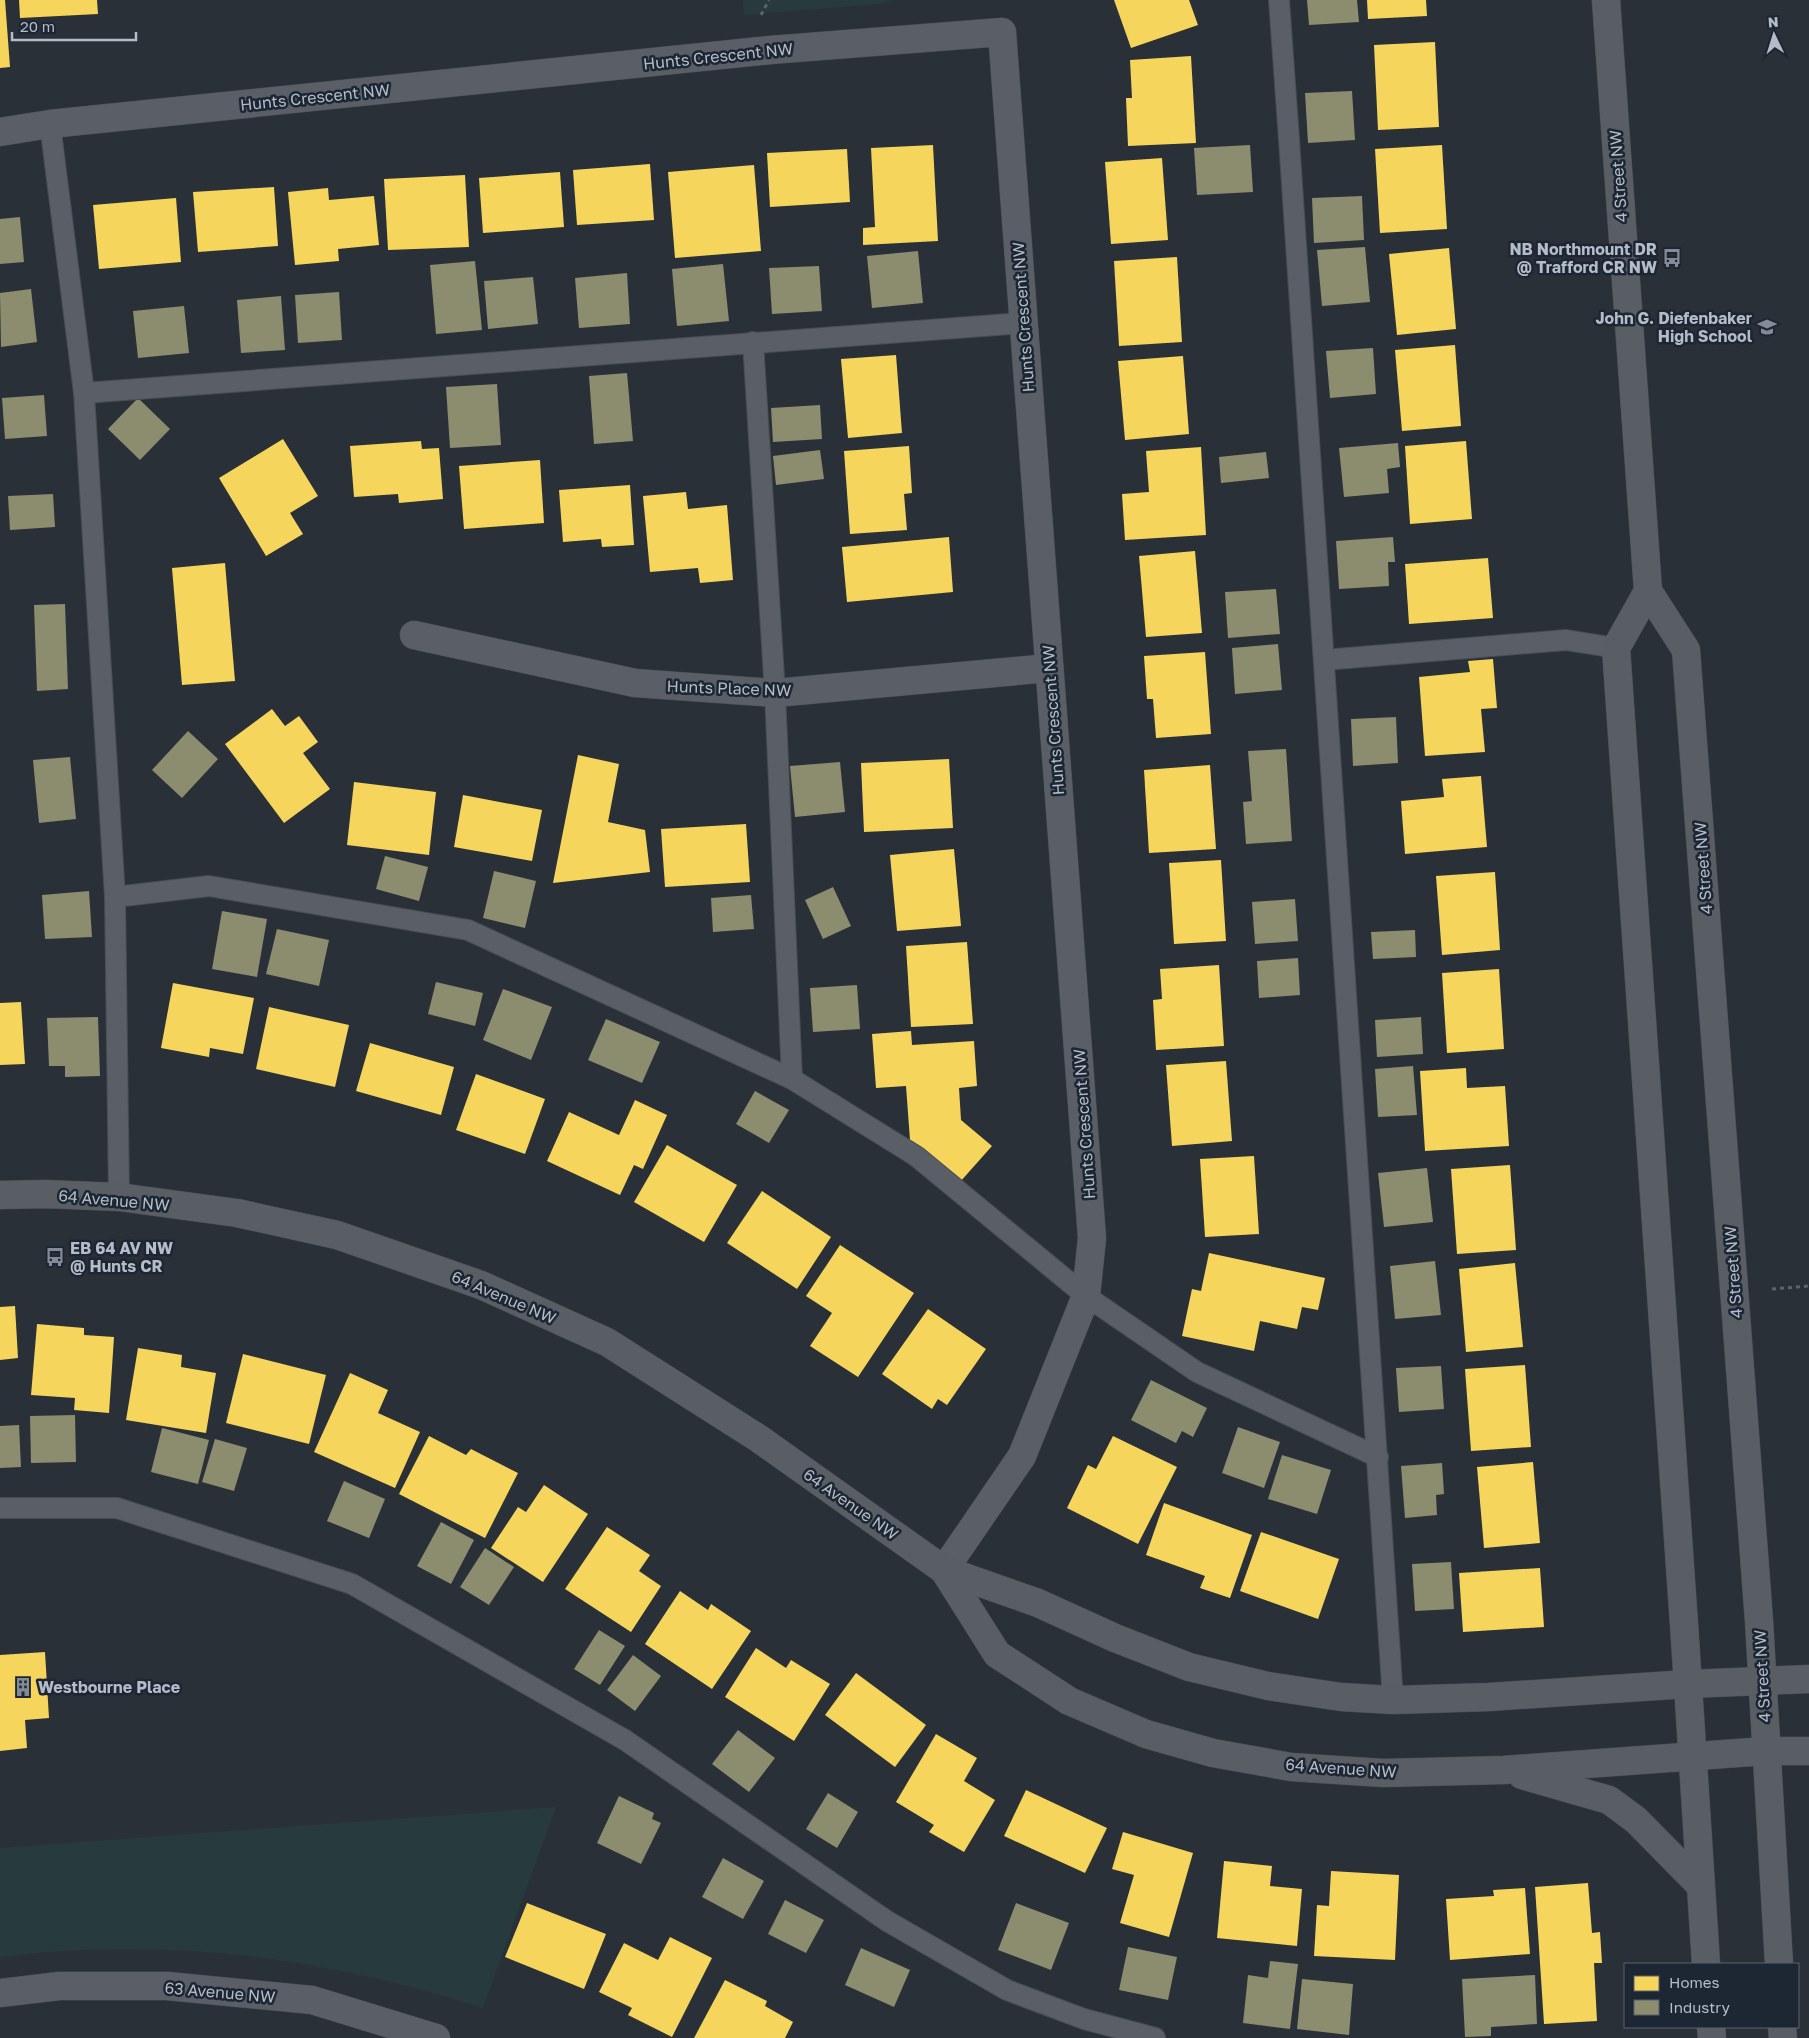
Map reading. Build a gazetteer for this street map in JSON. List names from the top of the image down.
{
  "streets": {
    "main road": ["4 Street NW", "64 Avenue NW"],
    "street": ["Hunts Crescent NW", "Hunts Place NW", "63 Avenue NW"]
  },
  "crossings": [
    ["Hunts Crescent NW", "Hunts Place NW"],
    ["Hunts Crescent NW", "64 Avenue NW"],
    ["4 Street NW", "64 Avenue NW"]
  ],
  "places": {
    "bus stop": ["NB Northmount DR @ Trafford CR NW", "EB 64 AV NW @ Hunts CR"],
    "school or university": ["John G. Diefenbaker High School"],
    "building": ["Westbourne Place"]
  },
  "legend": ["Homes", "Industry"],
  "scale_bar": "20 m",
  "north": "top"
}
